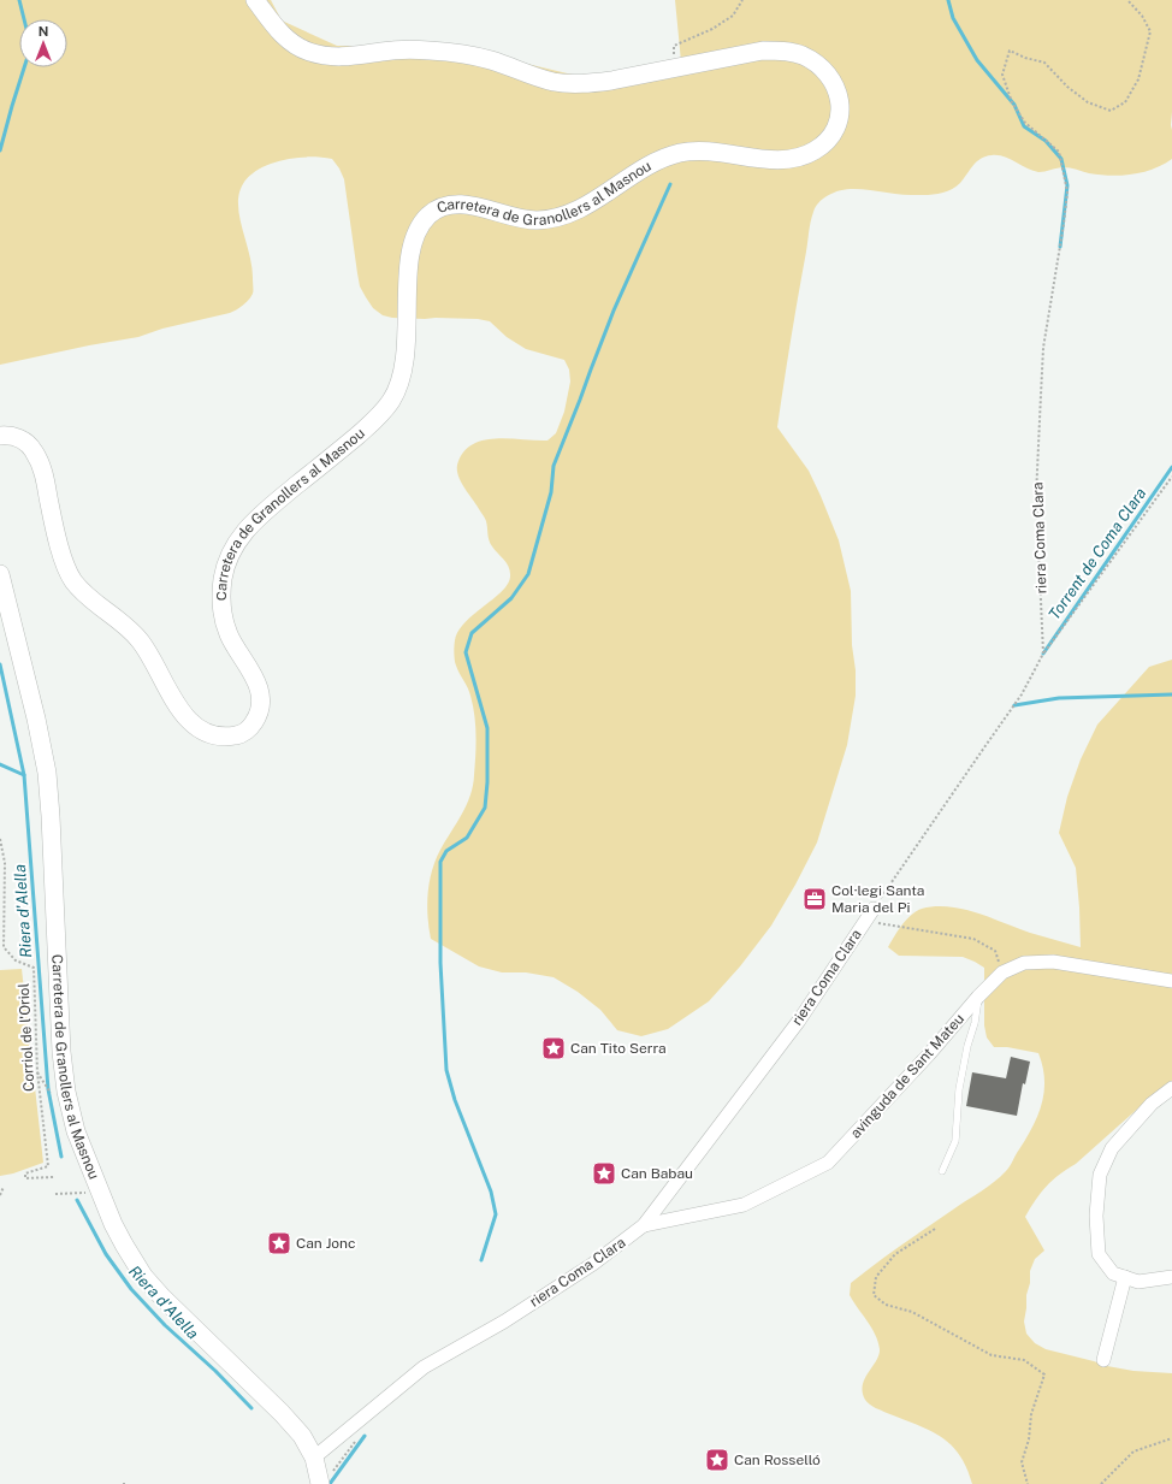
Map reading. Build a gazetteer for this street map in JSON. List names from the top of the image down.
{
  "streets": {
    "main road": ["Carretera de Granollers al Masnou"],
    "street": ["riera Coma Clara", "avinguda de Sant Mateu"],
    "path": ["Corriol de l'Oriol"]
  },
  "crossings": [
    ["Carretera de Granollers al Masnou", "riera Coma Clara"],
    ["riera Coma Clara", "avinguda de Sant Mateu"]
  ],
  "water": ["Torrent de Coma Clara", "Riera d'Alella"],
  "places": {
    "office": ["Col·legi Santa Maria del Pi"],
    "place": [
      "Can Tito Serra",
      "Can Babau",
      "Can Jonc",
      "Can Rosselló"
    ]
  },
  "north": "top"
}
